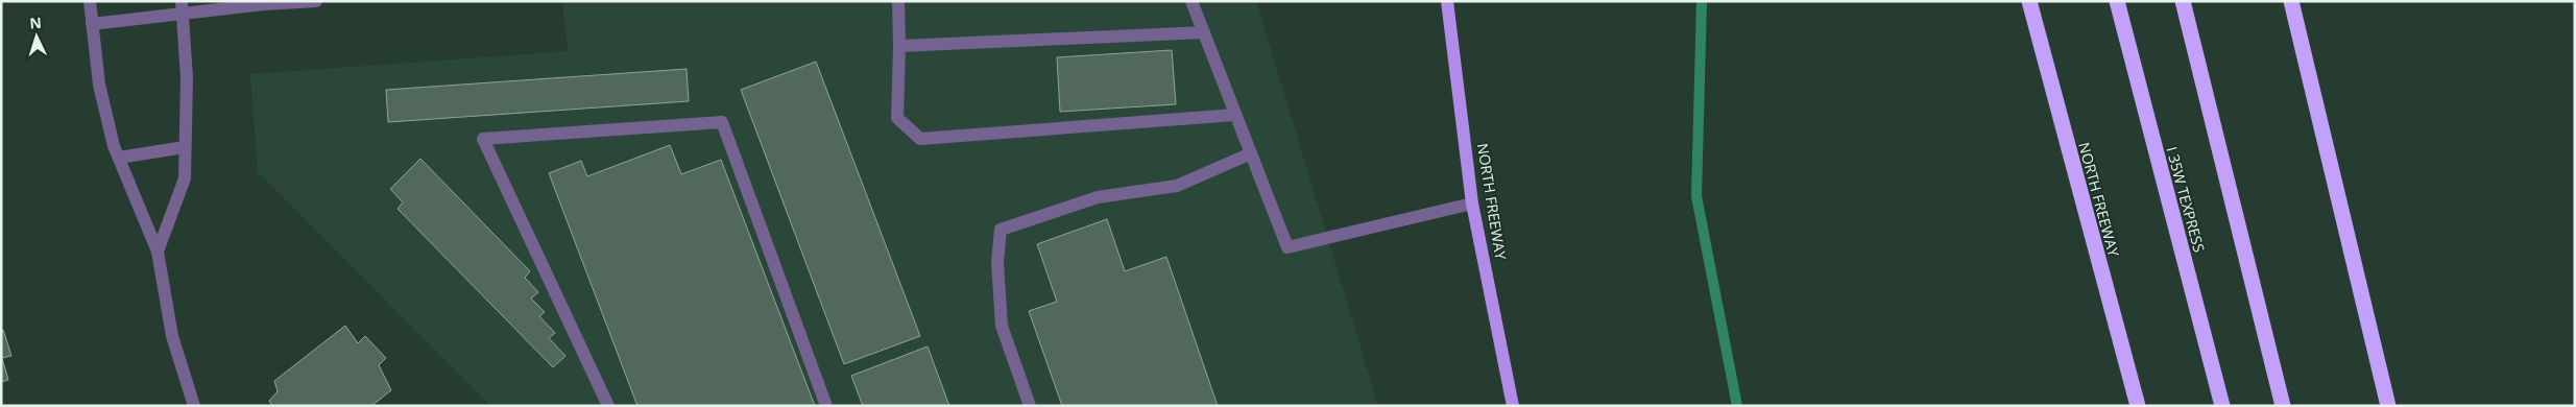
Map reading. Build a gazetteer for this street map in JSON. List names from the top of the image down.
{
  "streets": {
    "highway": ["NORTH FREEWAY", "I 35W TEXPRESS"]
  },
  "north": "top"
}
